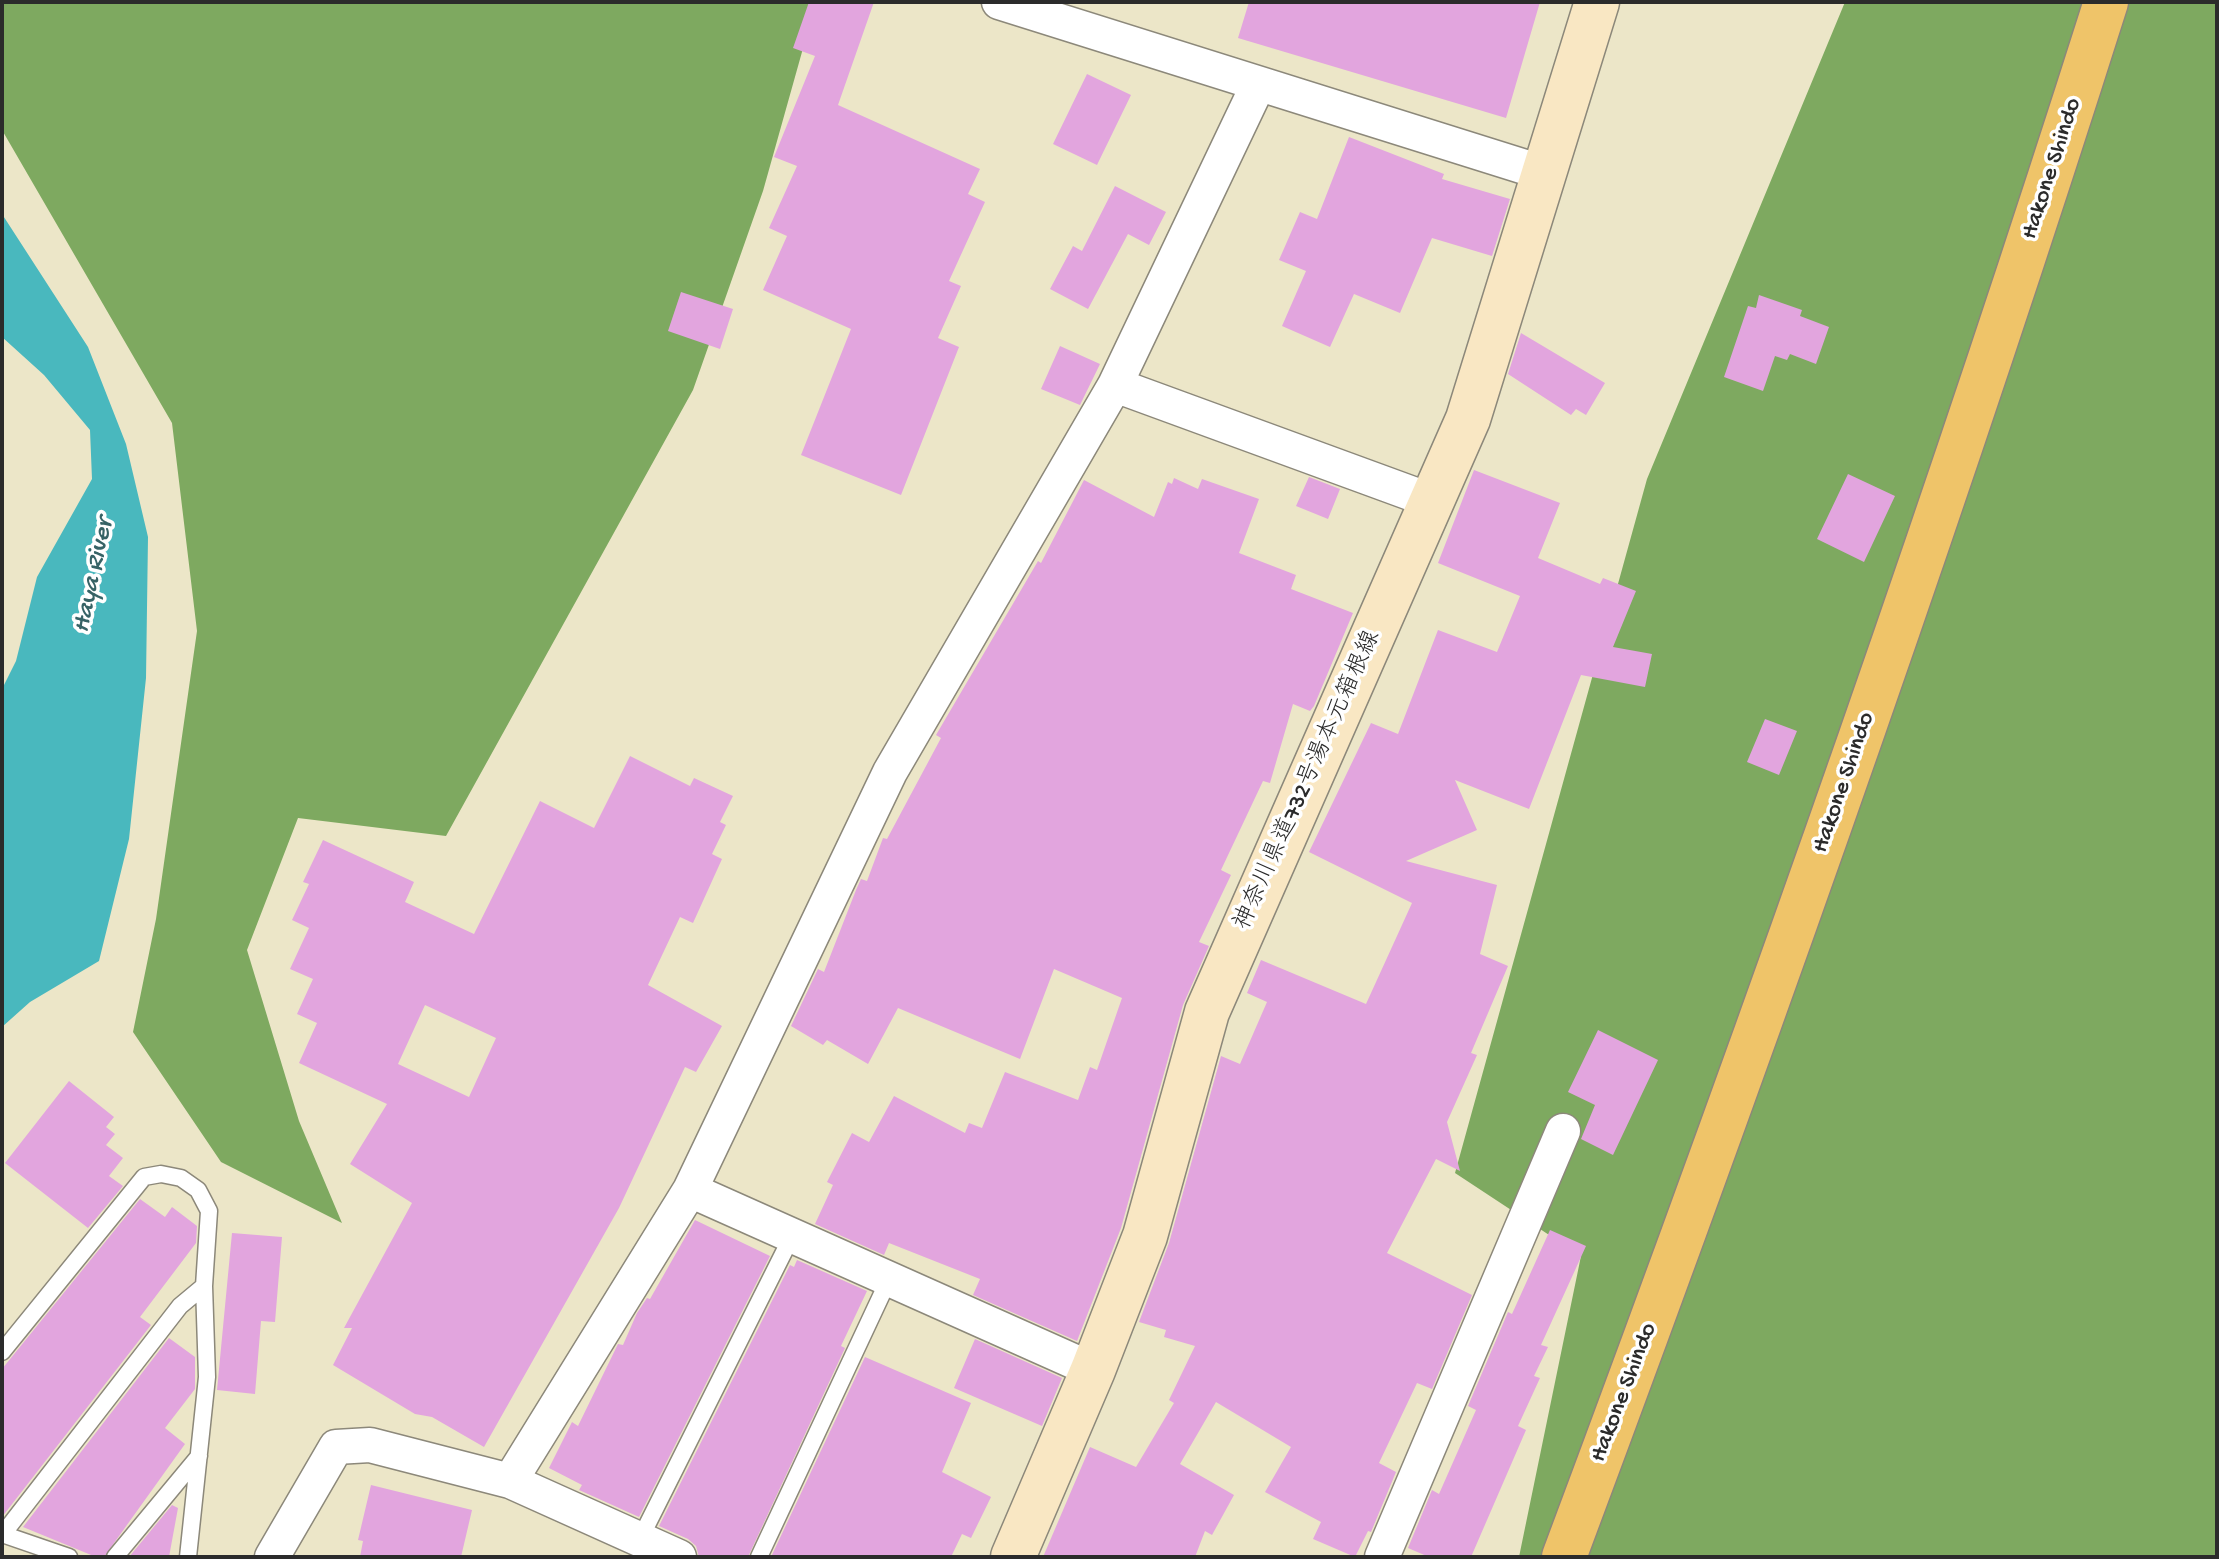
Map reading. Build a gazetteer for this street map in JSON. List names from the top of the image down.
{
  "streets": {
    "highway": ["Hakone Shindo"],
    "main road": ["神奈川県道732号湯本元箱根線"]
  },
  "water": ["Haya River"]
}
